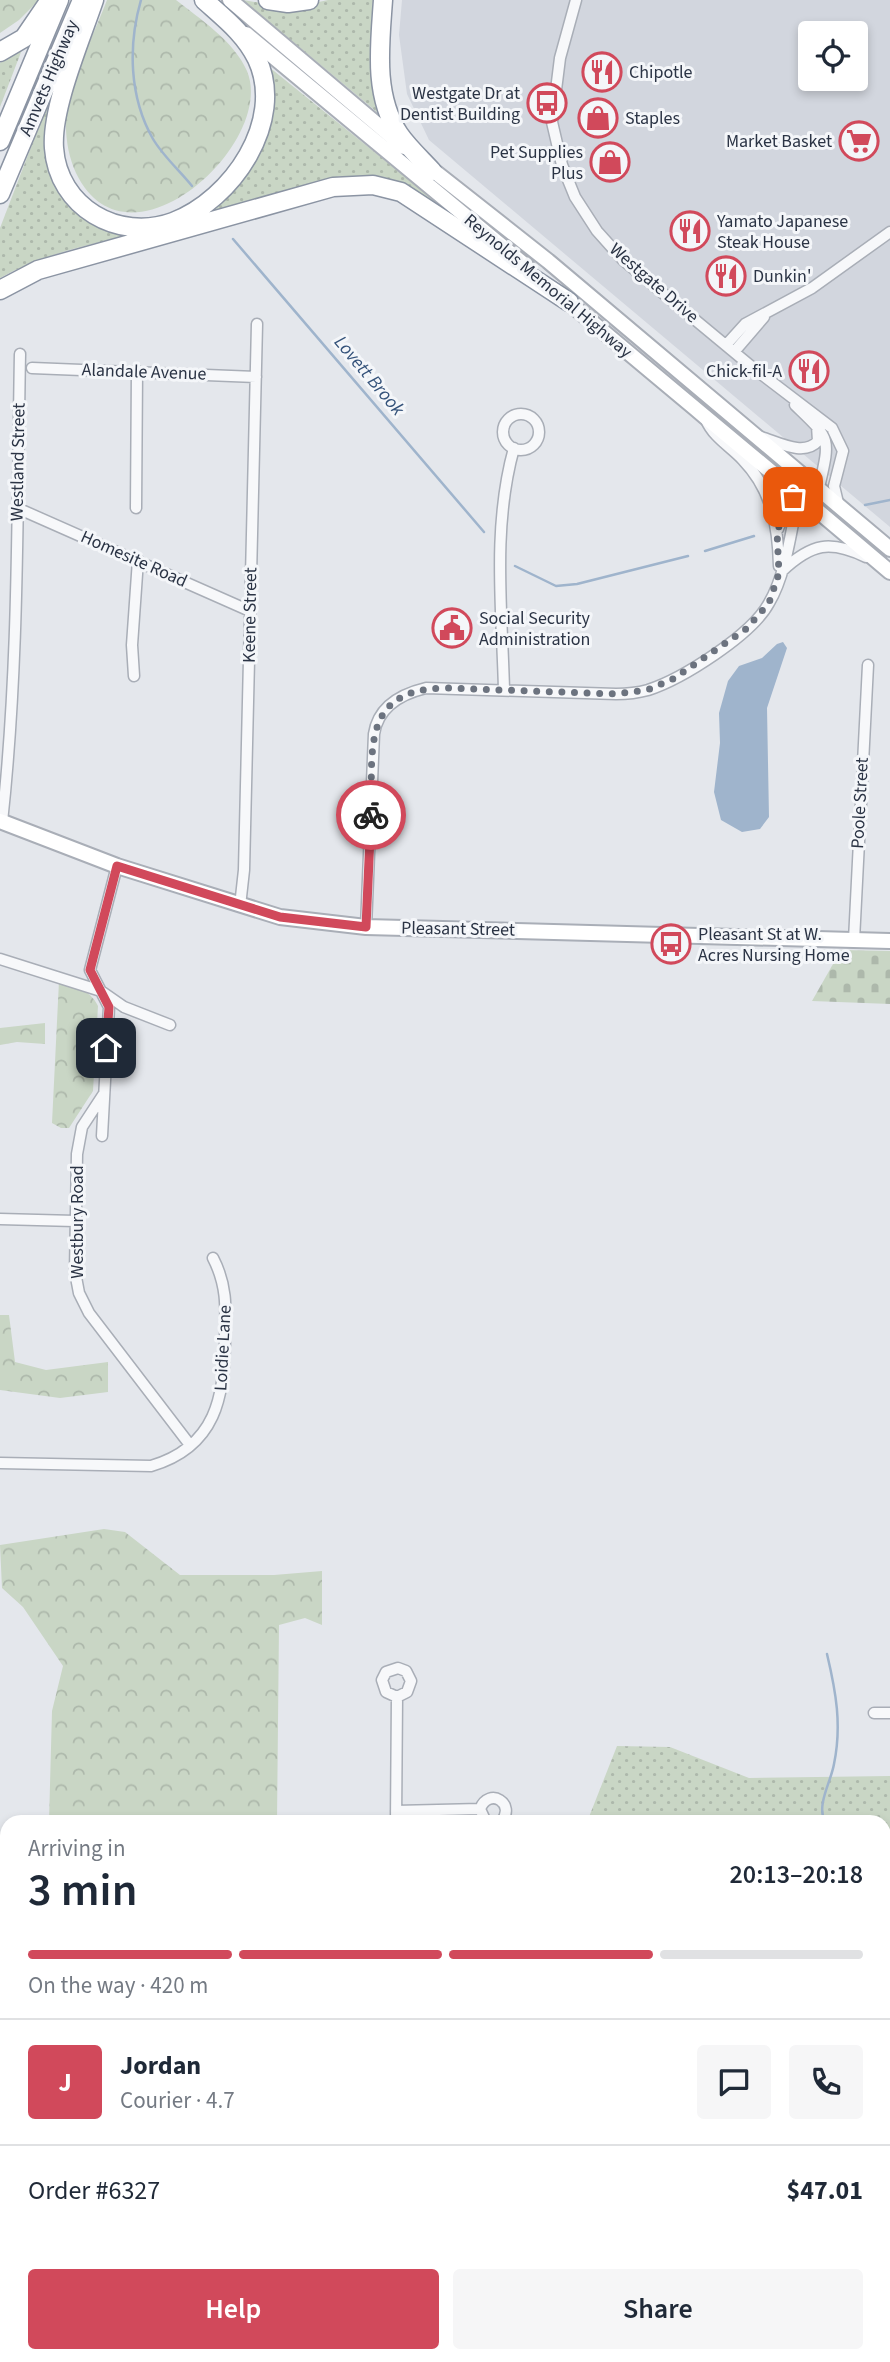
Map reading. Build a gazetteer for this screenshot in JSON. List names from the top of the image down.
{
  "streets": {
    "highway": ["Amvets Highway"],
    "main road": ["Reynolds Memorial Highway", "Pleasant Street"],
    "street": [
      "Westgate Drive",
      "Alandale Avenue",
      "Westland Street",
      "Homesite Road",
      "Keene Street",
      "Poole Street",
      "Westbury Road",
      "Loidie Lane"
    ]
  },
  "crossings": [
    ["Westgate Drive", "Reynolds Memorial Highway"],
    ["Alandale Avenue", "Keene Street"],
    ["Westland Street", "Homesite Road"],
    ["Westland Street", "Pleasant Street"],
    ["Homesite Road", "Keene Street"],
    ["Keene Street", "Pleasant Street"],
    ["Poole Street", "Pleasant Street"],
    ["Westbury Road", "Loidie Lane"]
  ],
  "water": ["Lovett Brook"],
  "places": {
    "restaurant": [
      "Chipotle",
      "Yamato Japanese Steak House",
      "Dunkin'",
      "Chick-fil-A"
    ],
    "bus stop": ["Westgate Dr at Dentist Building", "Pleasant St at W. Acres Nursing Home"],
    "shop": ["Staples", "Pet Supplies Plus"],
    "supermarket": ["Market Basket"],
    "public building": ["Social Security Administration"]
  },
  "page": {
    "heading": ["3 min", "Arriving in", "20:13–20:18"],
    "panel": [
      "Jordan",
      "Courier · 4.7",
      "Order #6327",
      "$47.01"
    ],
    "bar": "On the way · 420 m",
    "round": "J",
    "buttons": ["Help", "Share"]
  }
}
